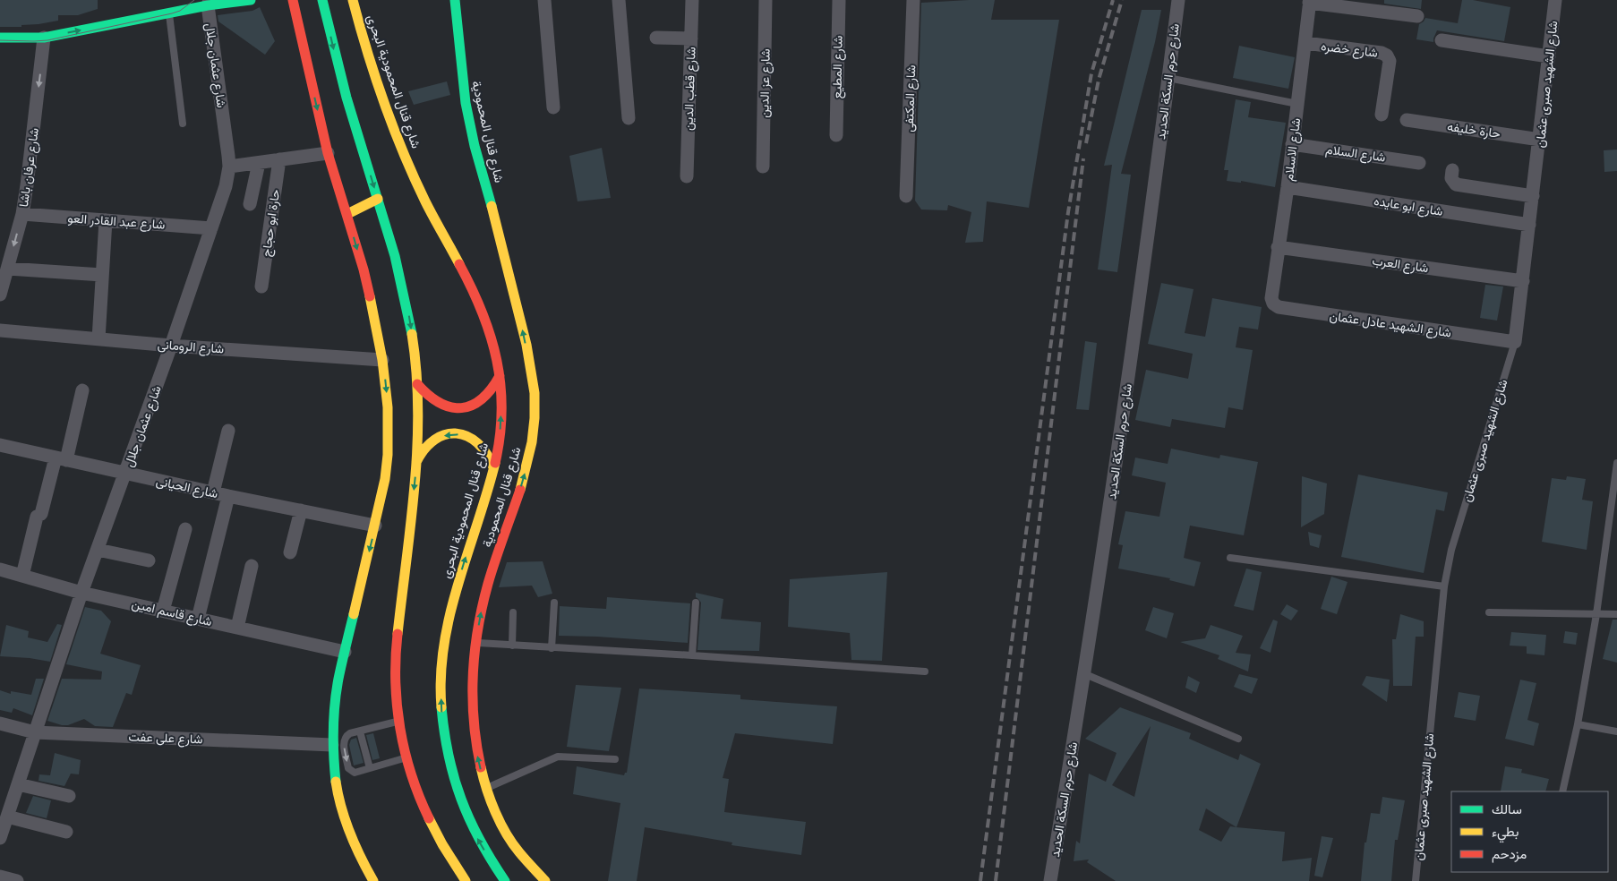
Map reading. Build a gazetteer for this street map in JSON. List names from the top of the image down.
{
  "streets": {
    "main road": ["شارع قنال المحمودية البحرى", "شارع قنال المحمودية"],
    "street": [
      "شارع خضره",
      "شارع عثمان جلال",
      "شارع المطيع",
      "شارع حرم السكة الحديد",
      "شارع عز الدين",
      "شارع الشهيد صبرى عثمان",
      "شارع قطب الدين",
      "شارع المكتفى",
      "حارة خليفه",
      "شارع الاسلام",
      "شارع السلام",
      "شارع عرفان باشا",
      "شارع ابو عايده",
      "شارع عبد القادر العو",
      "حارة ابو حجاج",
      "شارع العرب",
      "شارع الشهيد عادل عثمان",
      "شارع الرومانى",
      "شارع الحيانى",
      "شارع قاسم امين",
      "شارع على عفت"
    ]
  },
  "crossings": [
    ["شارع خضره", "شارع الاسلام"],
    ["شارع عثمان جلال", "شارع عبد القادر العو"],
    ["شارع عثمان جلال", "شارع الرومانى"],
    ["شارع عثمان جلال", "شارع الحيانى"],
    ["شارع عثمان جلال", "شارع قاسم امين"],
    ["شارع عثمان جلال", "شارع على عفت"],
    ["شارع الشهيد صبرى عثمان", "حارة خليفه"],
    ["شارع الشهيد صبرى عثمان", "شارع ابو عايده"],
    ["شارع الشهيد صبرى عثمان", "شارع العرب"],
    ["شارع الشهيد صبرى عثمان", "شارع الشهيد عادل عثمان"],
    ["شارع الاسلام", "شارع السلام"],
    ["شارع الاسلام", "شارع ابو عايده"],
    ["شارع الاسلام", "شارع العرب"],
    ["شارع الاسلام", "شارع الشهيد عادل عثمان"],
    ["شارع عرفان باشا", "شارع عبد القادر العو"]
  ],
  "one_way": ["شارع عرفان باشا"],
  "legend": ["سالك", "بطيء", "مزدحم"]
}
